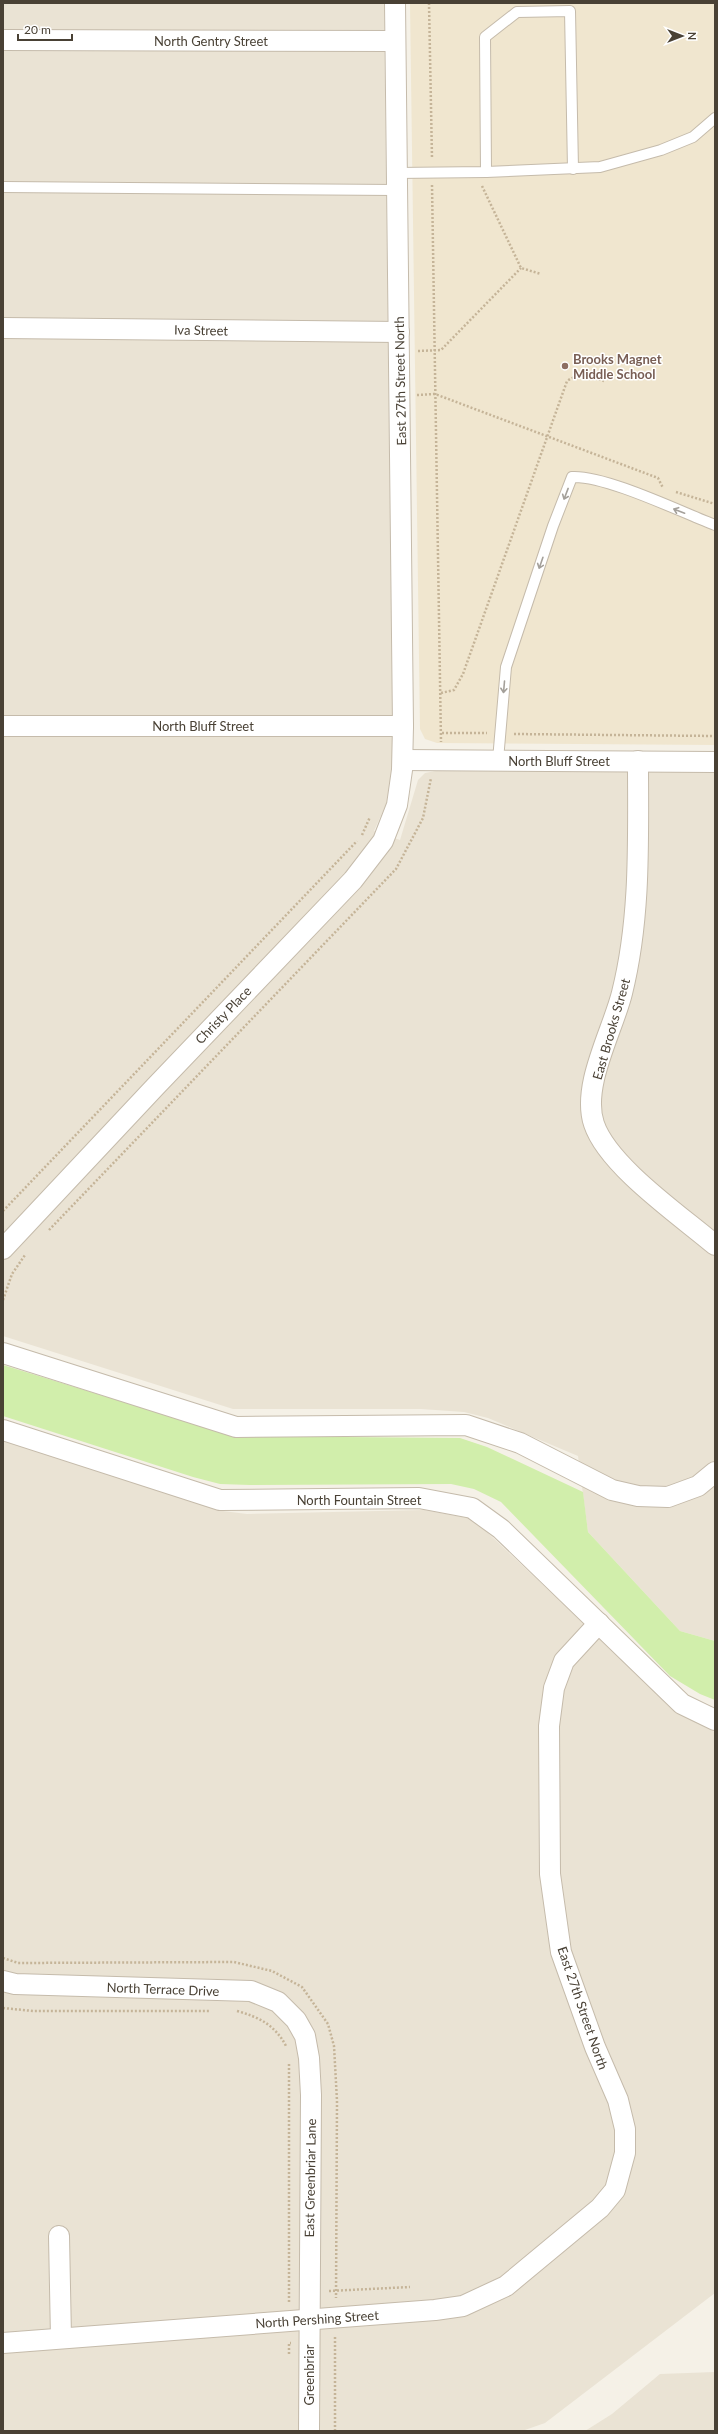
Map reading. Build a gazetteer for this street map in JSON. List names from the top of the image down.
{
  "streets": {
    "street": [
      "North Gentry Street",
      "Iva Street",
      "East 27th Street North",
      "North Bluff Street",
      "Christy Place",
      "East Brooks Street",
      "North Fountain Street",
      "North Terrace Drive",
      "East Greenbriar Lane",
      "North Pershing Street",
      "Greenbriar"
    ]
  },
  "crossings": [
    ["North Gentry Street", "East 27th Street North"],
    ["Iva Street", "East 27th Street North"],
    ["East 27th Street North", "North Bluff Street"],
    ["East 27th Street North", "Christy Place"],
    ["East 27th Street North", "North Fountain Street"],
    ["East 27th Street North", "North Pershing Street"],
    ["North Bluff Street", "Christy Place"],
    ["North Bluff Street", "East Brooks Street"],
    ["North Terrace Drive", "East Greenbriar Lane"],
    ["East Greenbriar Lane", "North Pershing Street"],
    ["East Greenbriar Lane", "Greenbriar"],
    ["North Pershing Street", "Greenbriar"]
  ],
  "places": ["Brooks Magnet Middle School"],
  "scale_bar": "20 m",
  "north": "right"
}
